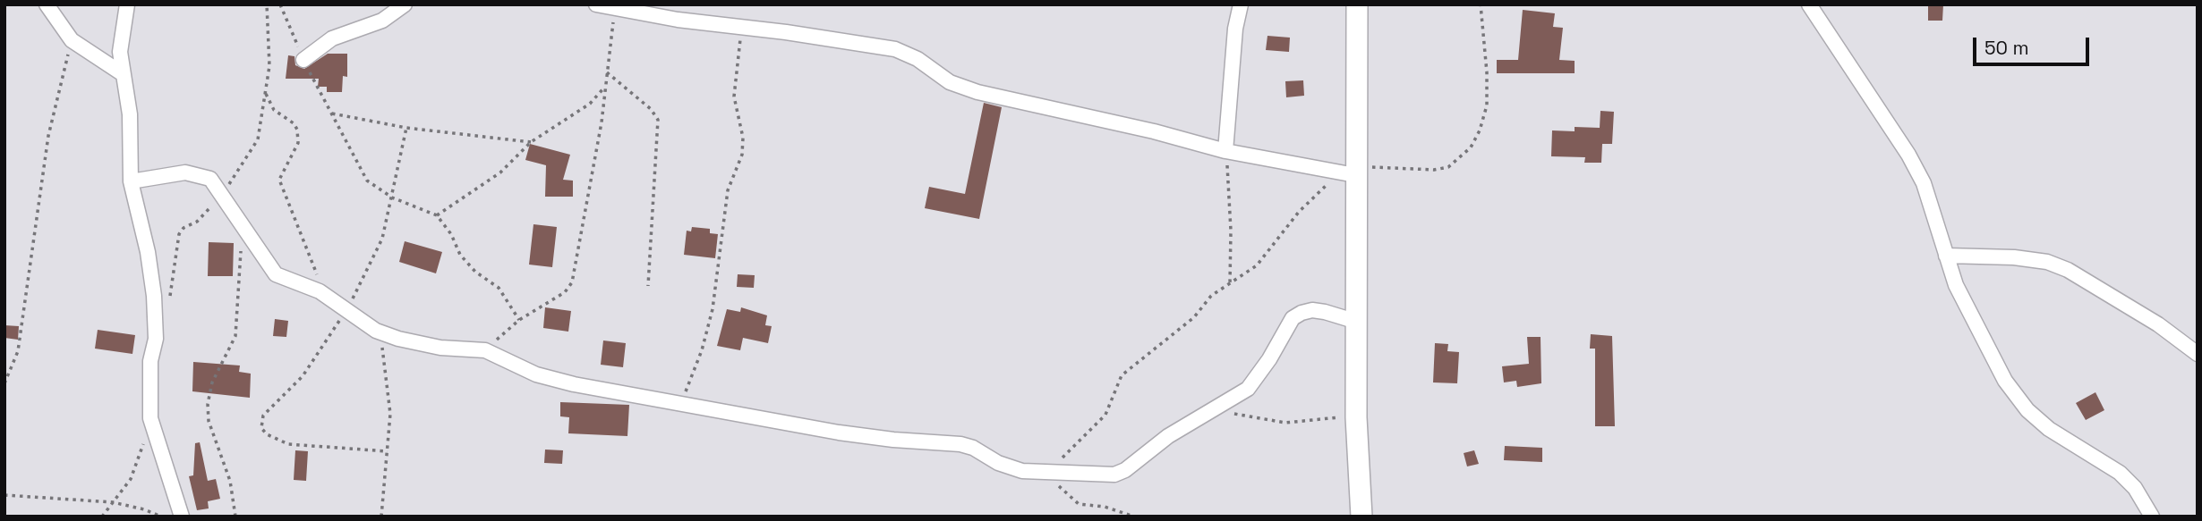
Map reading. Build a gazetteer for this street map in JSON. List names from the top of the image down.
{
  "scale_bar": "50 m"
}
